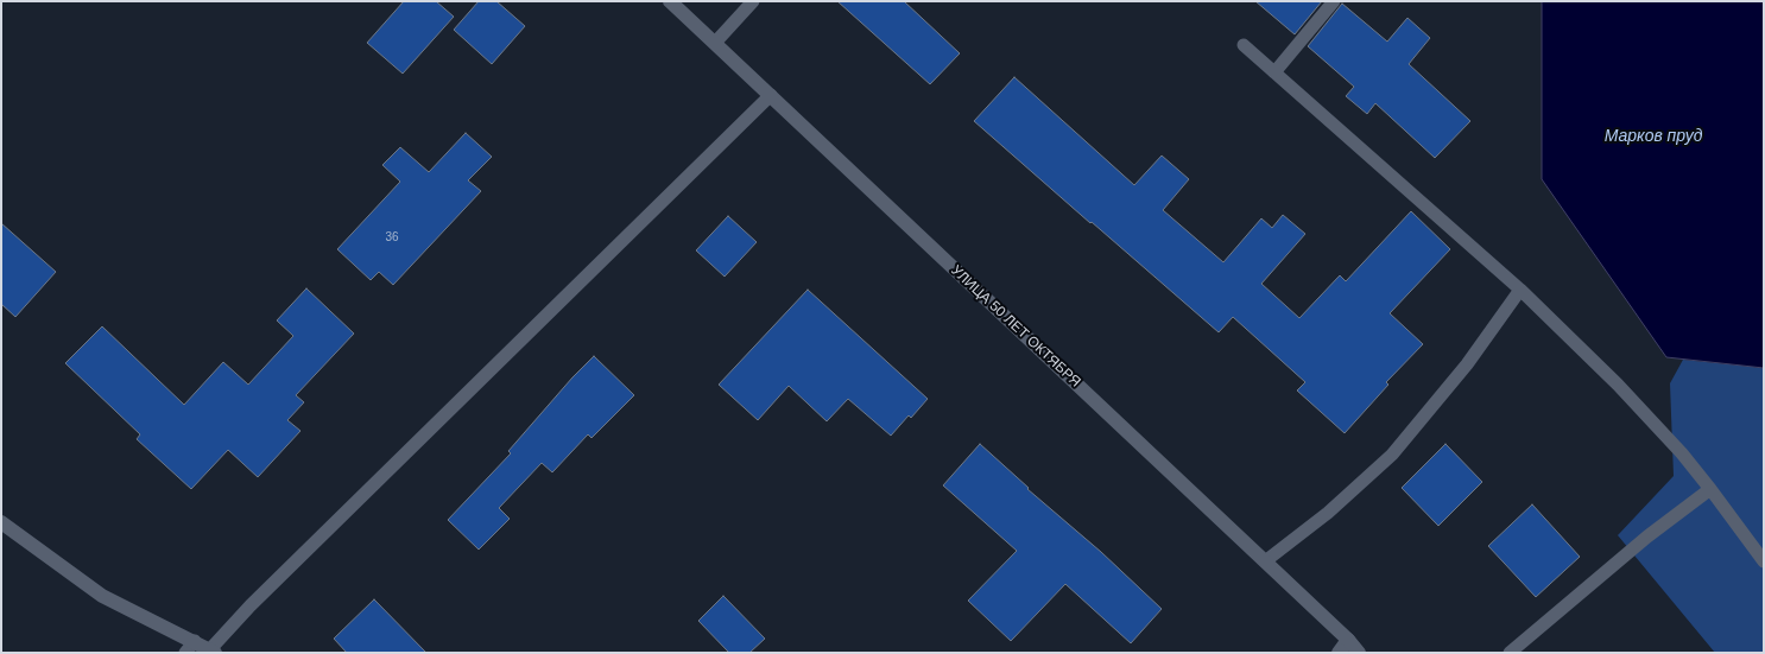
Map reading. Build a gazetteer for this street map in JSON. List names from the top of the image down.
{
  "streets": {
    "main road": ["УЛИЦА 50 ЛЕТ ОКТЯБРЯ"]
  },
  "water": ["Марков пруд"],
  "house_numbers": ["36"]
}
